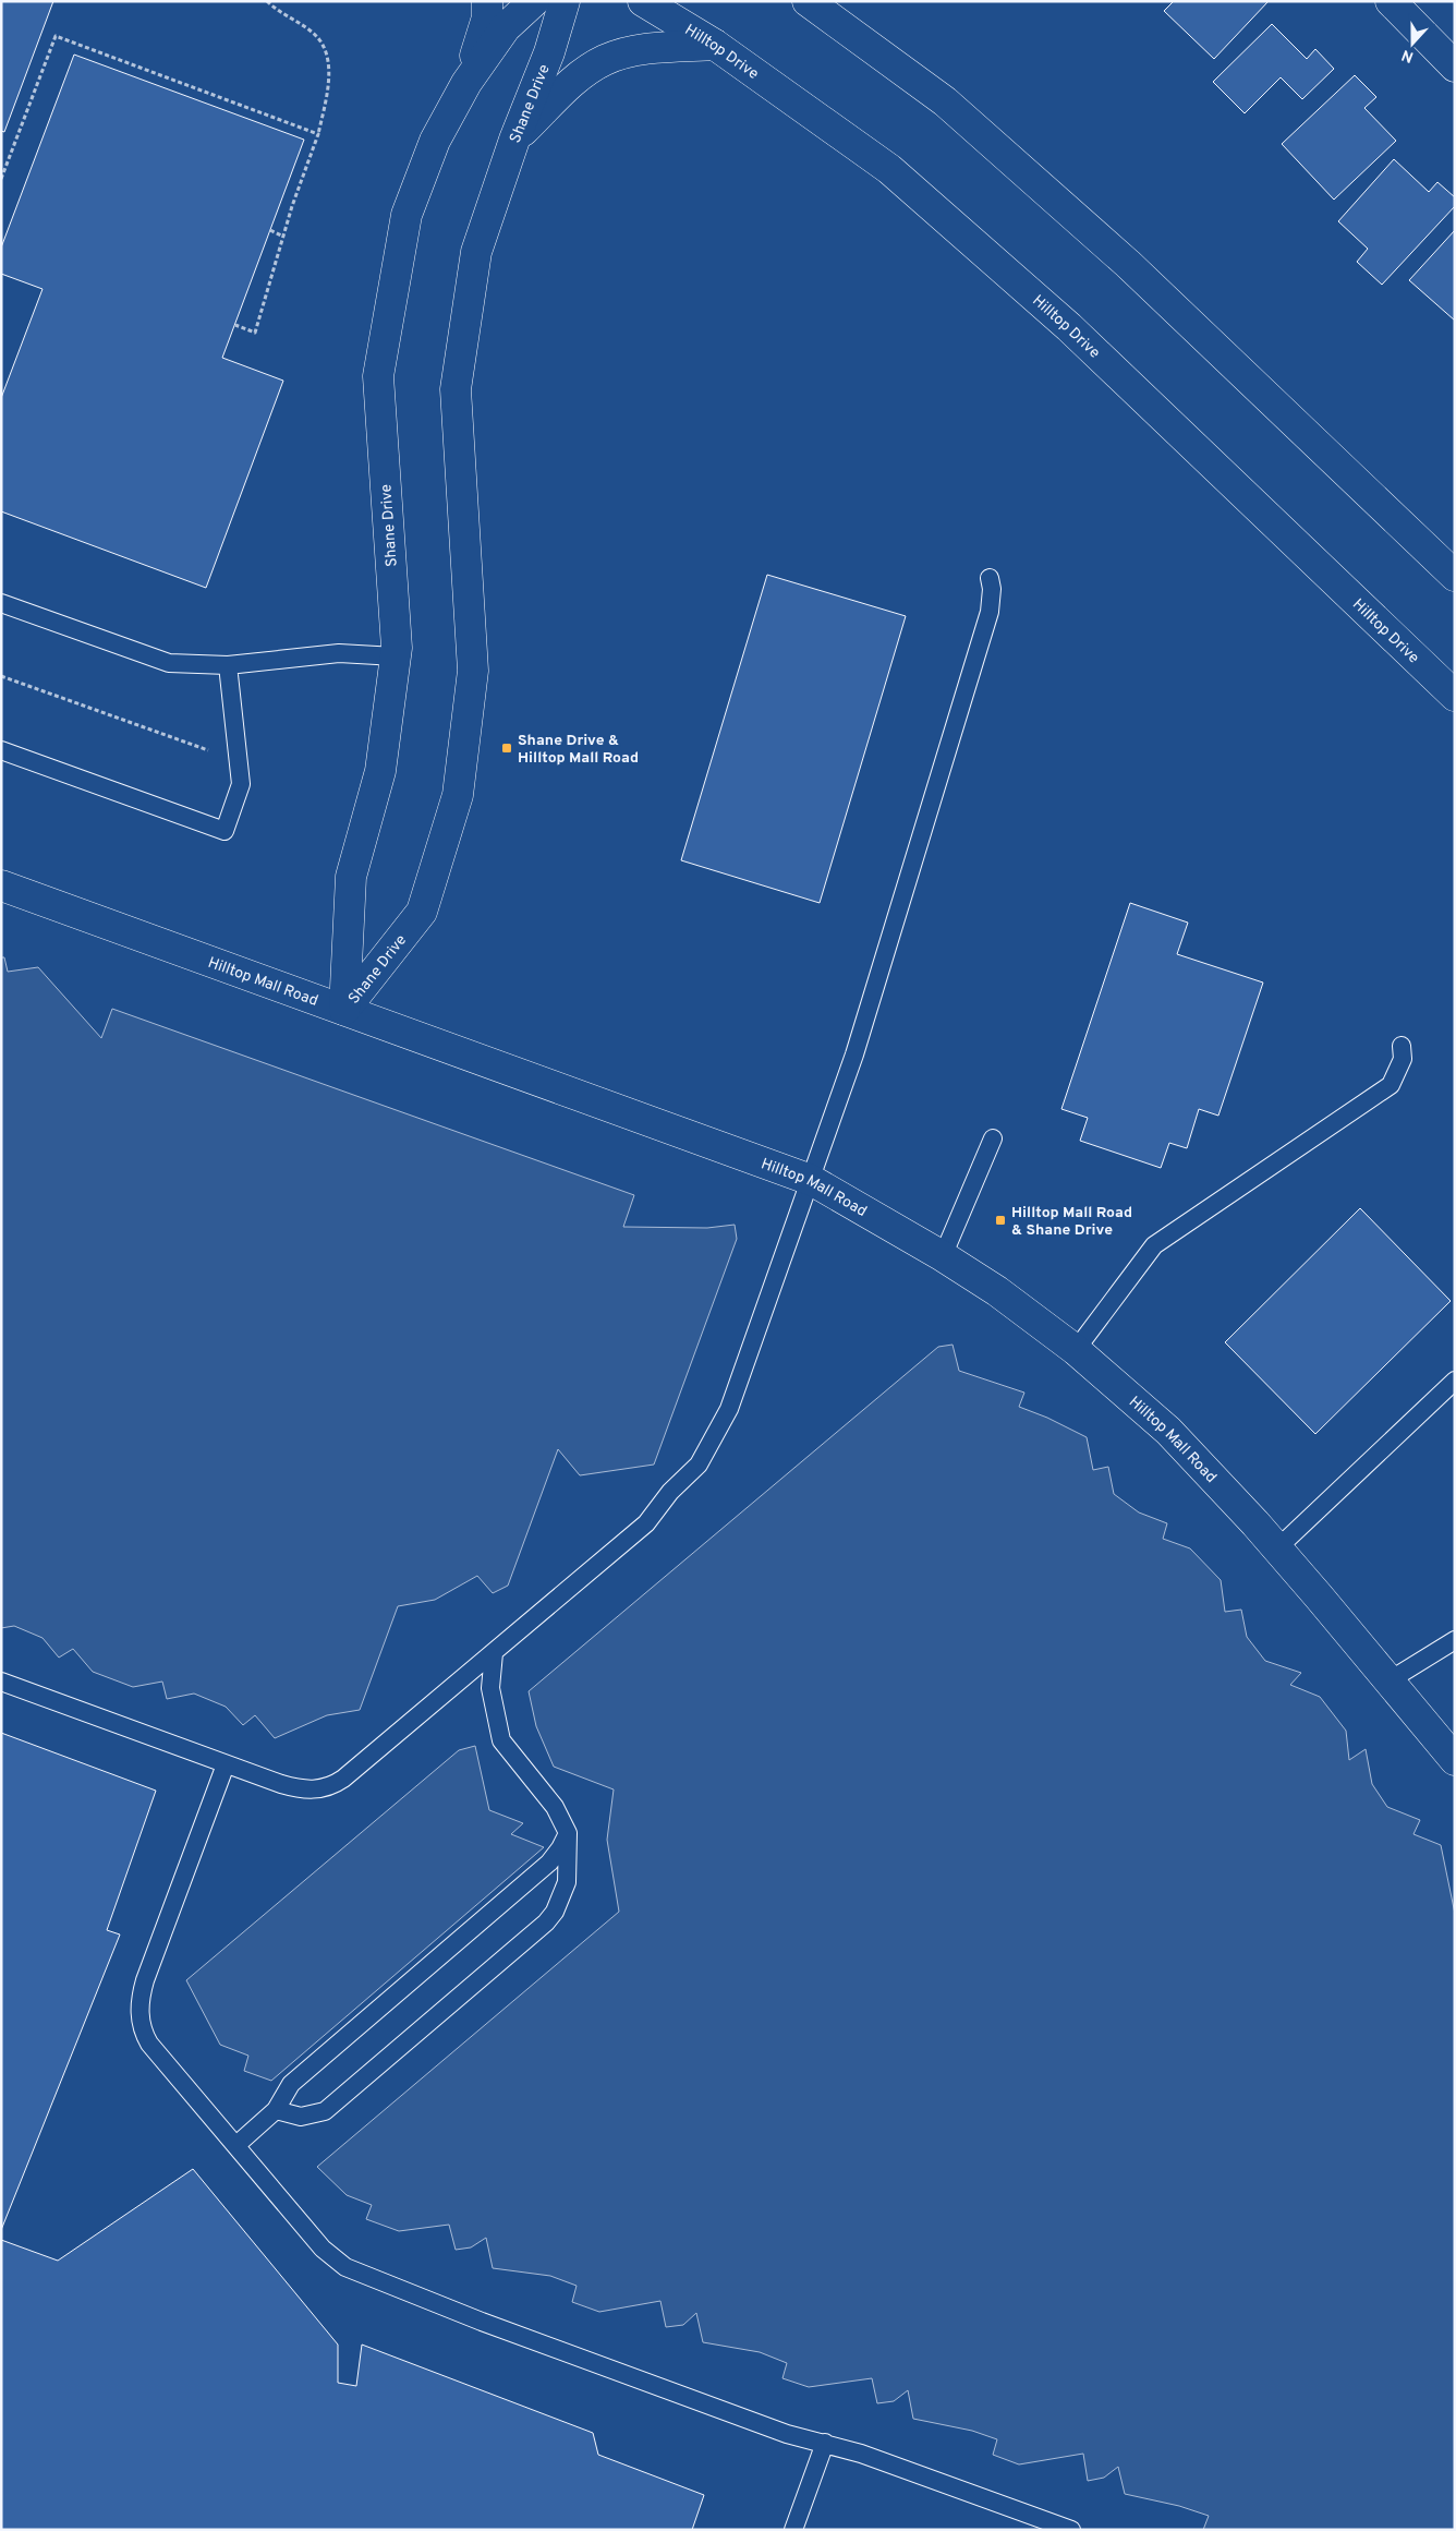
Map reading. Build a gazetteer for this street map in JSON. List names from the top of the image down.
{
  "streets": {
    "street": ["Hilltop Drive", "Shane Drive", "Hilltop Mall Road"]
  },
  "crossings": [
    ["Shane Drive", "Hilltop Mall Road"]
  ],
  "places": {
    "transit": ["Shane Drive & Hilltop Mall Road", "Hilltop Mall Road & Shane Drive"]
  },
  "north": "bottom"
}
